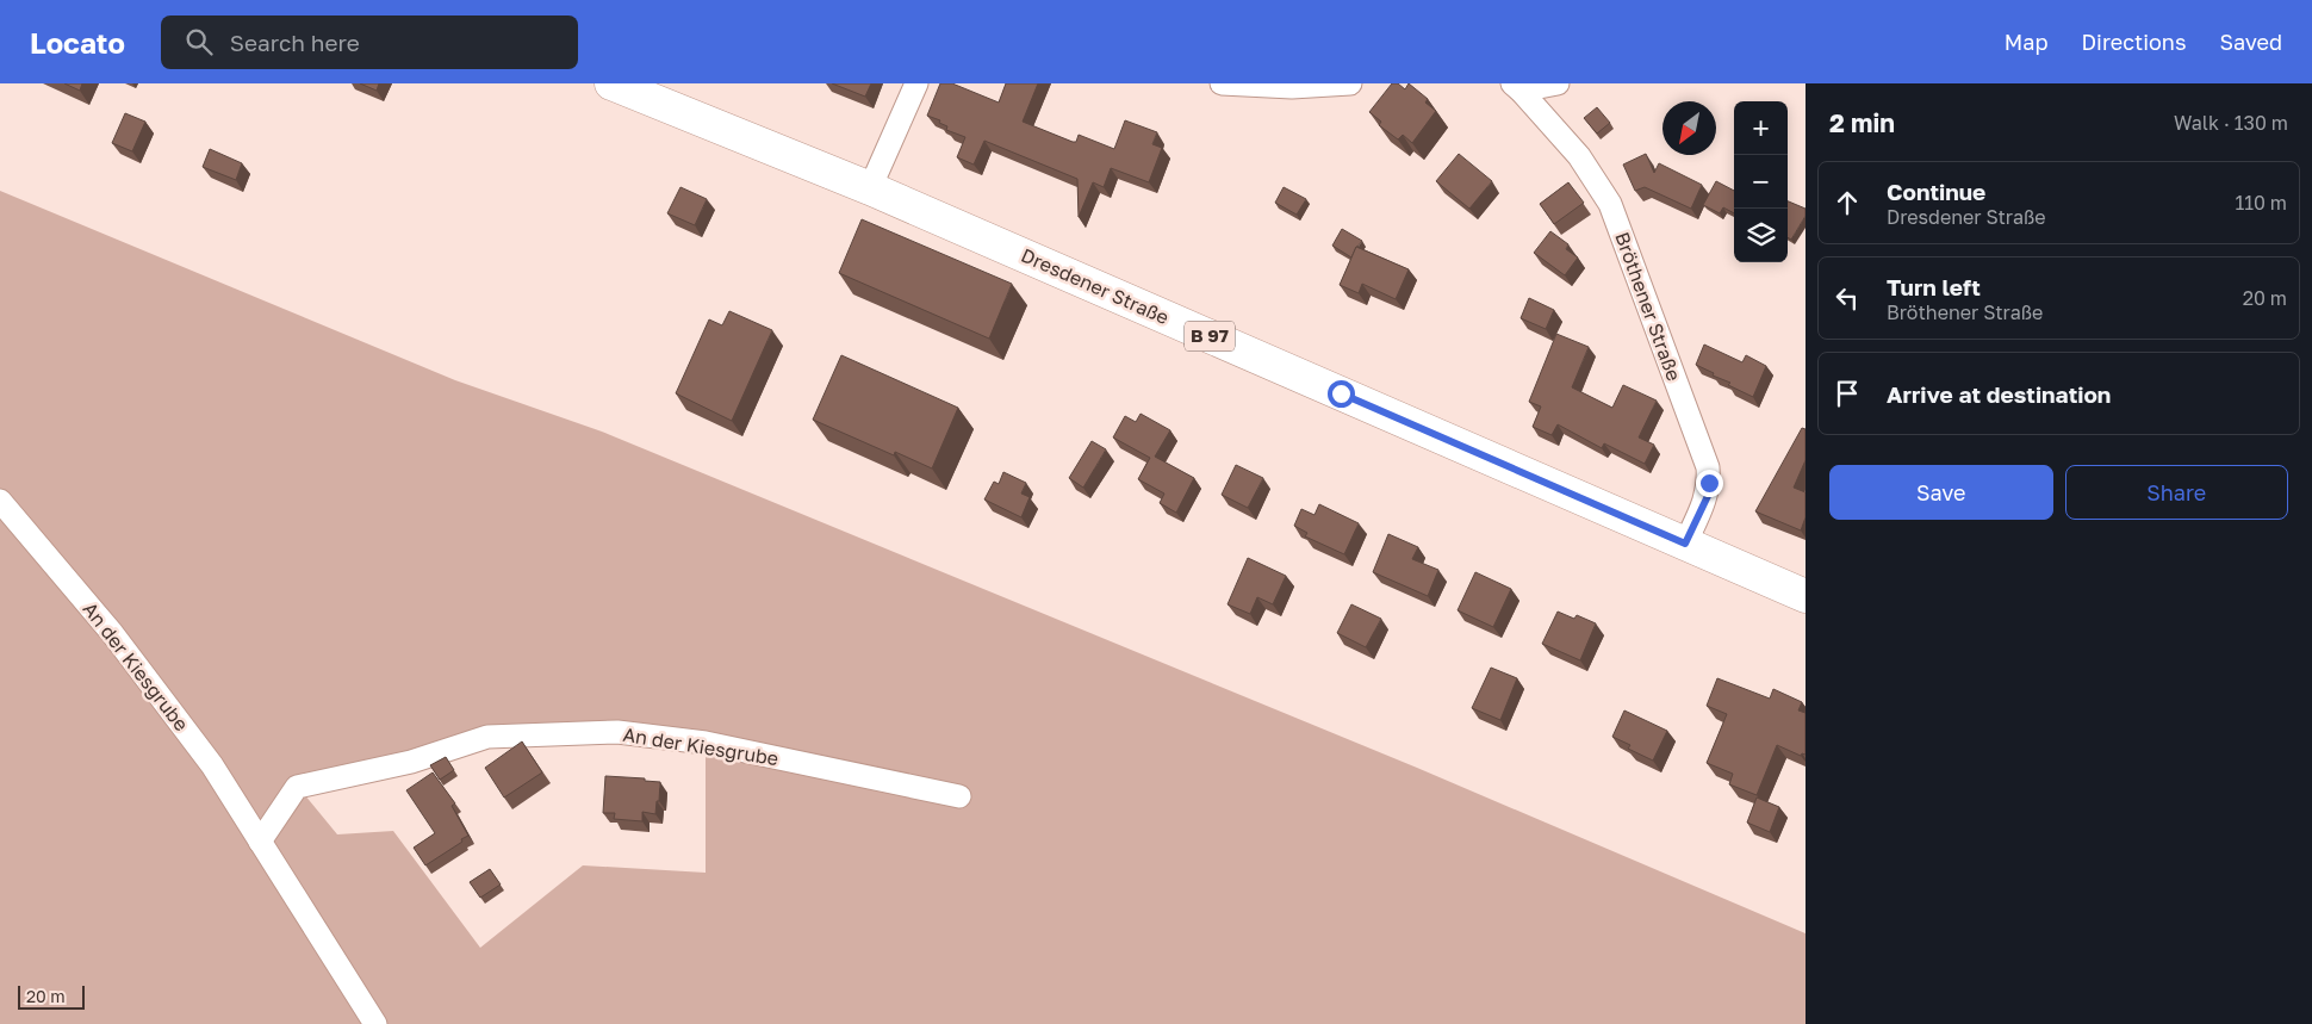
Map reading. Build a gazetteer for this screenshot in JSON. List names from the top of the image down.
{
  "streets": {
    "main road": ["Dresdener Straße", "B 97"],
    "street": ["Bröthener Straße", "An der Kiesgrube"]
  },
  "crossings": [
    ["Dresdener Straße", "Bröthener Straße"]
  ],
  "scale_bar": "20 m",
  "north": "bottom left",
  "page": {
    "header": "Locato",
    "search": "Search here",
    "nav": ["Map", "Directions", "Saved"],
    "heading": ["2 min", "Walk · 130 m"],
    "map_buttons": ["+", "−"],
    "list": [
      ["Continue", "Dresdener Straße", "110 m"],
      ["Turn left", "Bröthener Straße", "20 m"],
      "Arrive at destination"
    ],
    "buttons": ["Save", "Share"],
    "scale": "20 m"
  }
}
